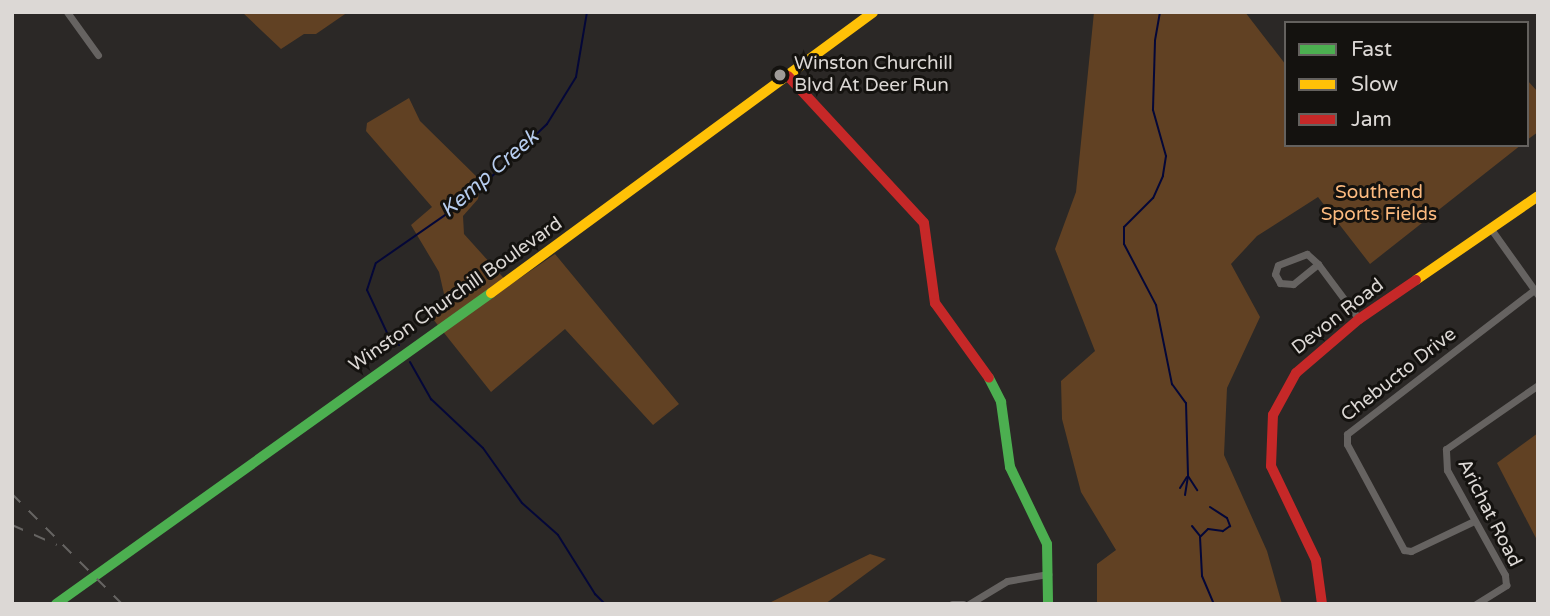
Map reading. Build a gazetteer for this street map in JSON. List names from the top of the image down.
{
  "streets": {
    "street": [
      "Winston Churchill Boulevard",
      "Devon Road",
      "Chebucto Drive",
      "Arichat Road"
    ]
  },
  "crossings": [
    ["Chebucto Drive", "Arichat Road"]
  ],
  "water": ["Kemp Creek"],
  "parks": ["Southend Sports Fields"],
  "places": ["Winston Churchill Blvd At Deer Run"],
  "legend": ["Fast", "Slow", "Jam"]
}
